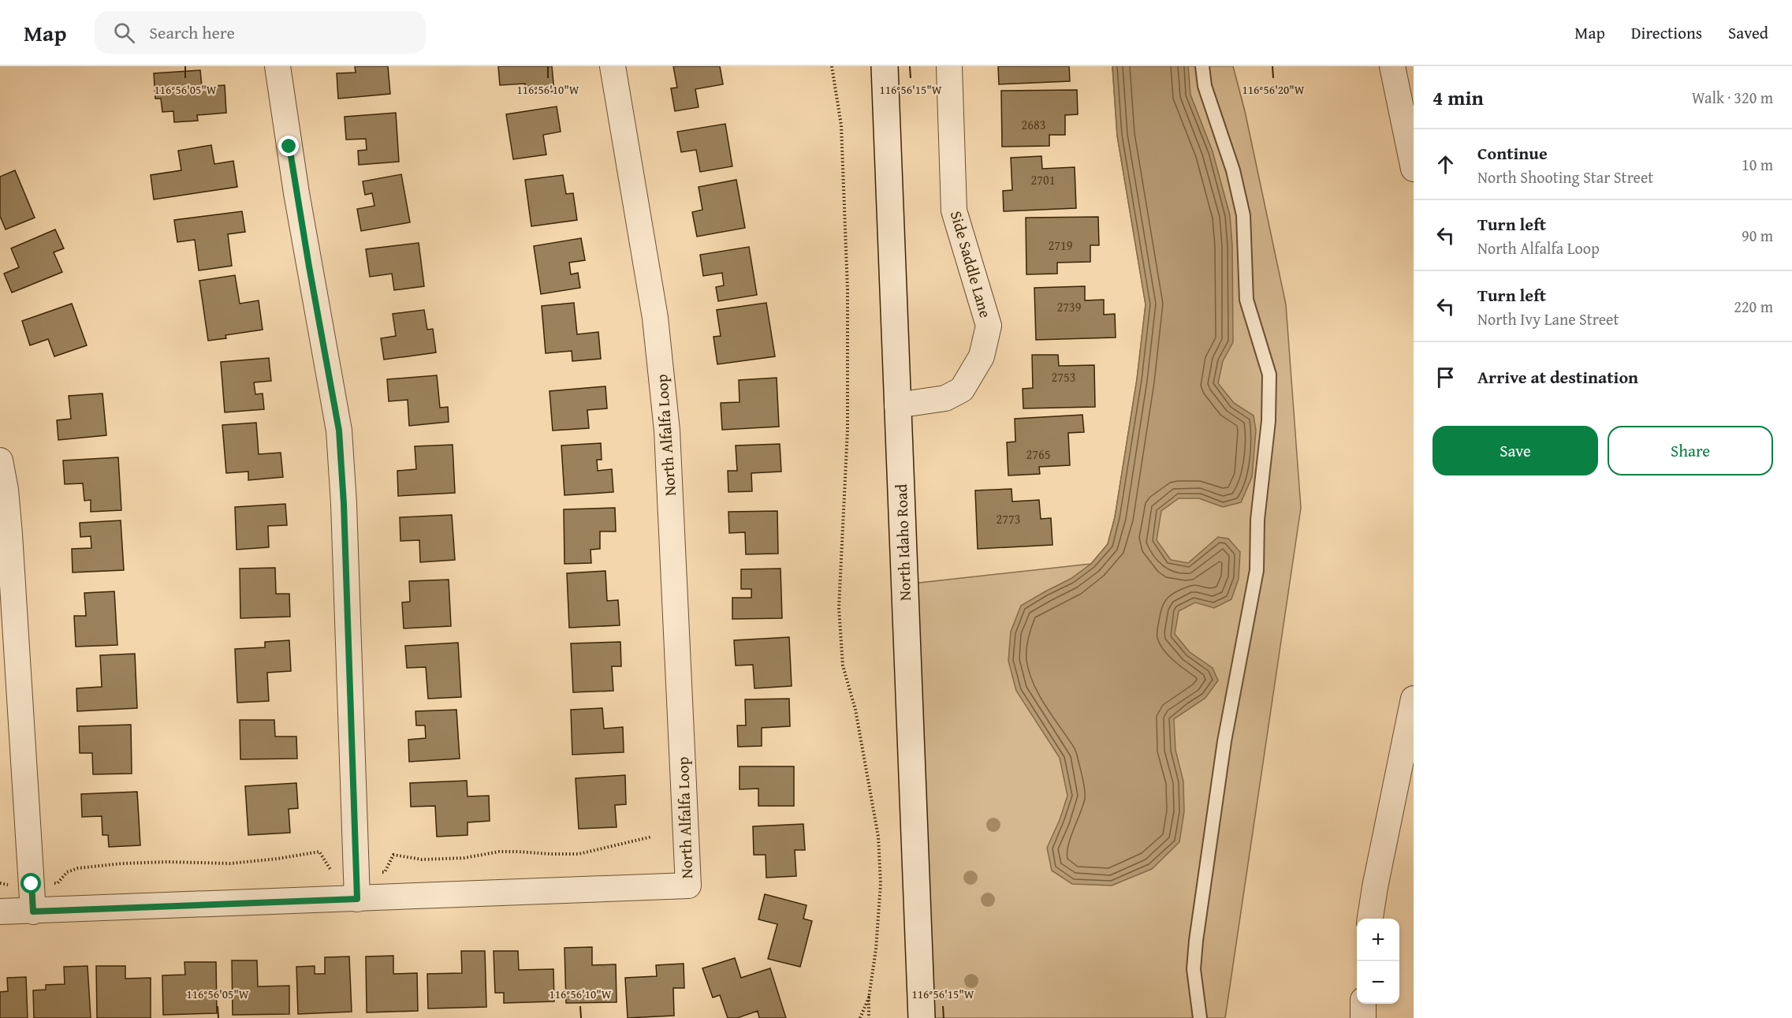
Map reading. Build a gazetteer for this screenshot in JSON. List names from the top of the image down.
{
  "streets": {
    "main road": ["North Idaho Road"],
    "street": ["Side Saddle Lane", "North Alfalfa Loop"]
  },
  "crossings": [
    ["Side Saddle Lane", "North Idaho Road"]
  ],
  "house_numbers": [
    "2683",
    "2701",
    "2719",
    "2739",
    "2753",
    "2765",
    "2773"
  ],
  "page": {
    "header": "Map",
    "search": "Search here",
    "nav": ["Map", "Directions", "Saved"],
    "heading": ["4 min", "Walk · 320 m"],
    "list": [
      ["Continue", "North Shooting Star Street", "10 m"],
      ["Turn left", "North Alfalfa Loop", "90 m"],
      ["Turn left", "North Ivy Lane Street", "220 m"],
      "Arrive at destination"
    ],
    "buttons": ["Save", "Share"],
    "map_buttons": ["+", "−"]
  },
  "coordinates": [
    "116°56'05\"W",
    "116°56'10\"W",
    "116°56'15\"W",
    "116°56'20\"W"
  ]
}
